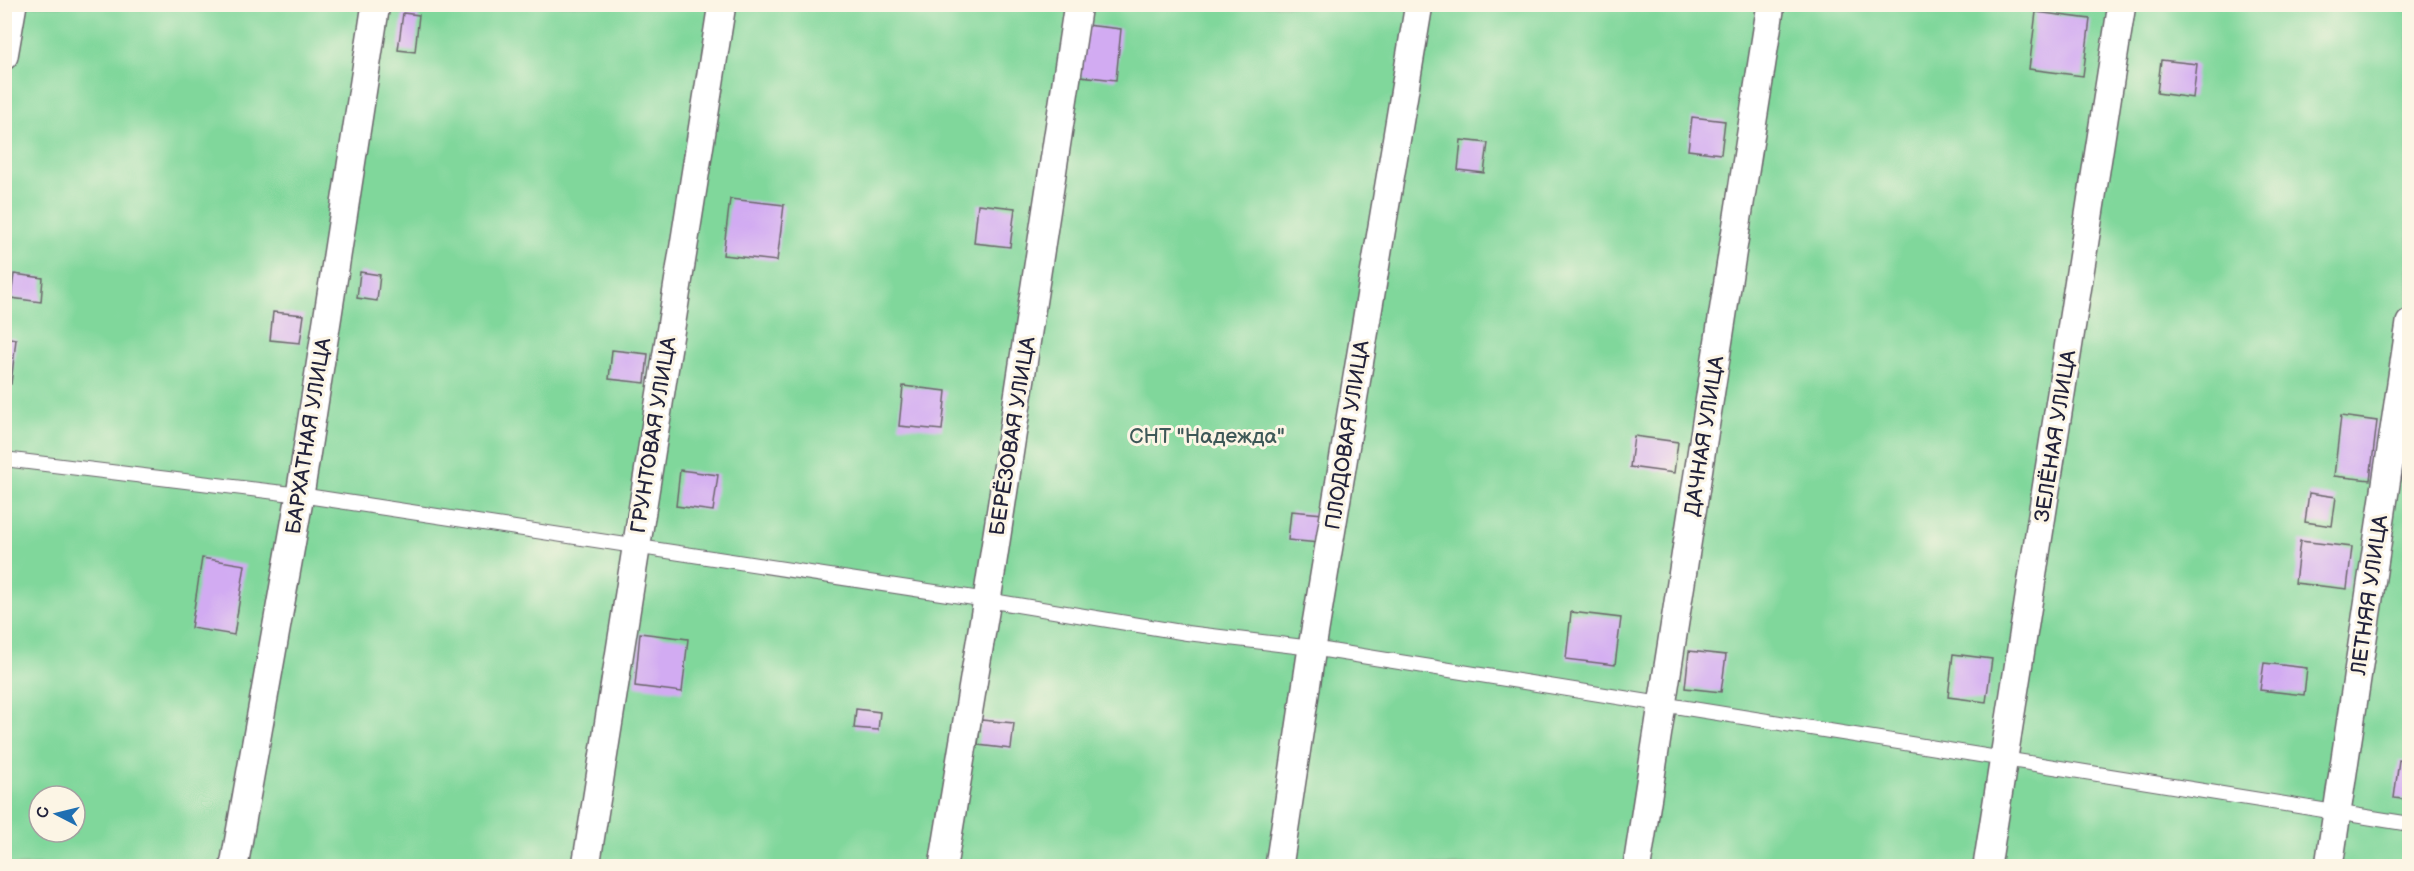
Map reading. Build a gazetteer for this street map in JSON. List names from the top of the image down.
{
  "streets": {
    "street": [
      "ГРУНТОВАЯ УЛИЦА",
      "ПЛОДОВАЯ УЛИЦА",
      "БАРХАТНАЯ УЛИЦА",
      "БЕРЁЗОВАЯ УЛИЦА",
      "ДАЧНАЯ УЛИЦА",
      "ЗЕЛЁНАЯ УЛИЦА",
      "ЛЕТНЯЯ УЛИЦА"
    ]
  },
  "parks": ["СНТ \"Надежда\""],
  "north": "left"
}
